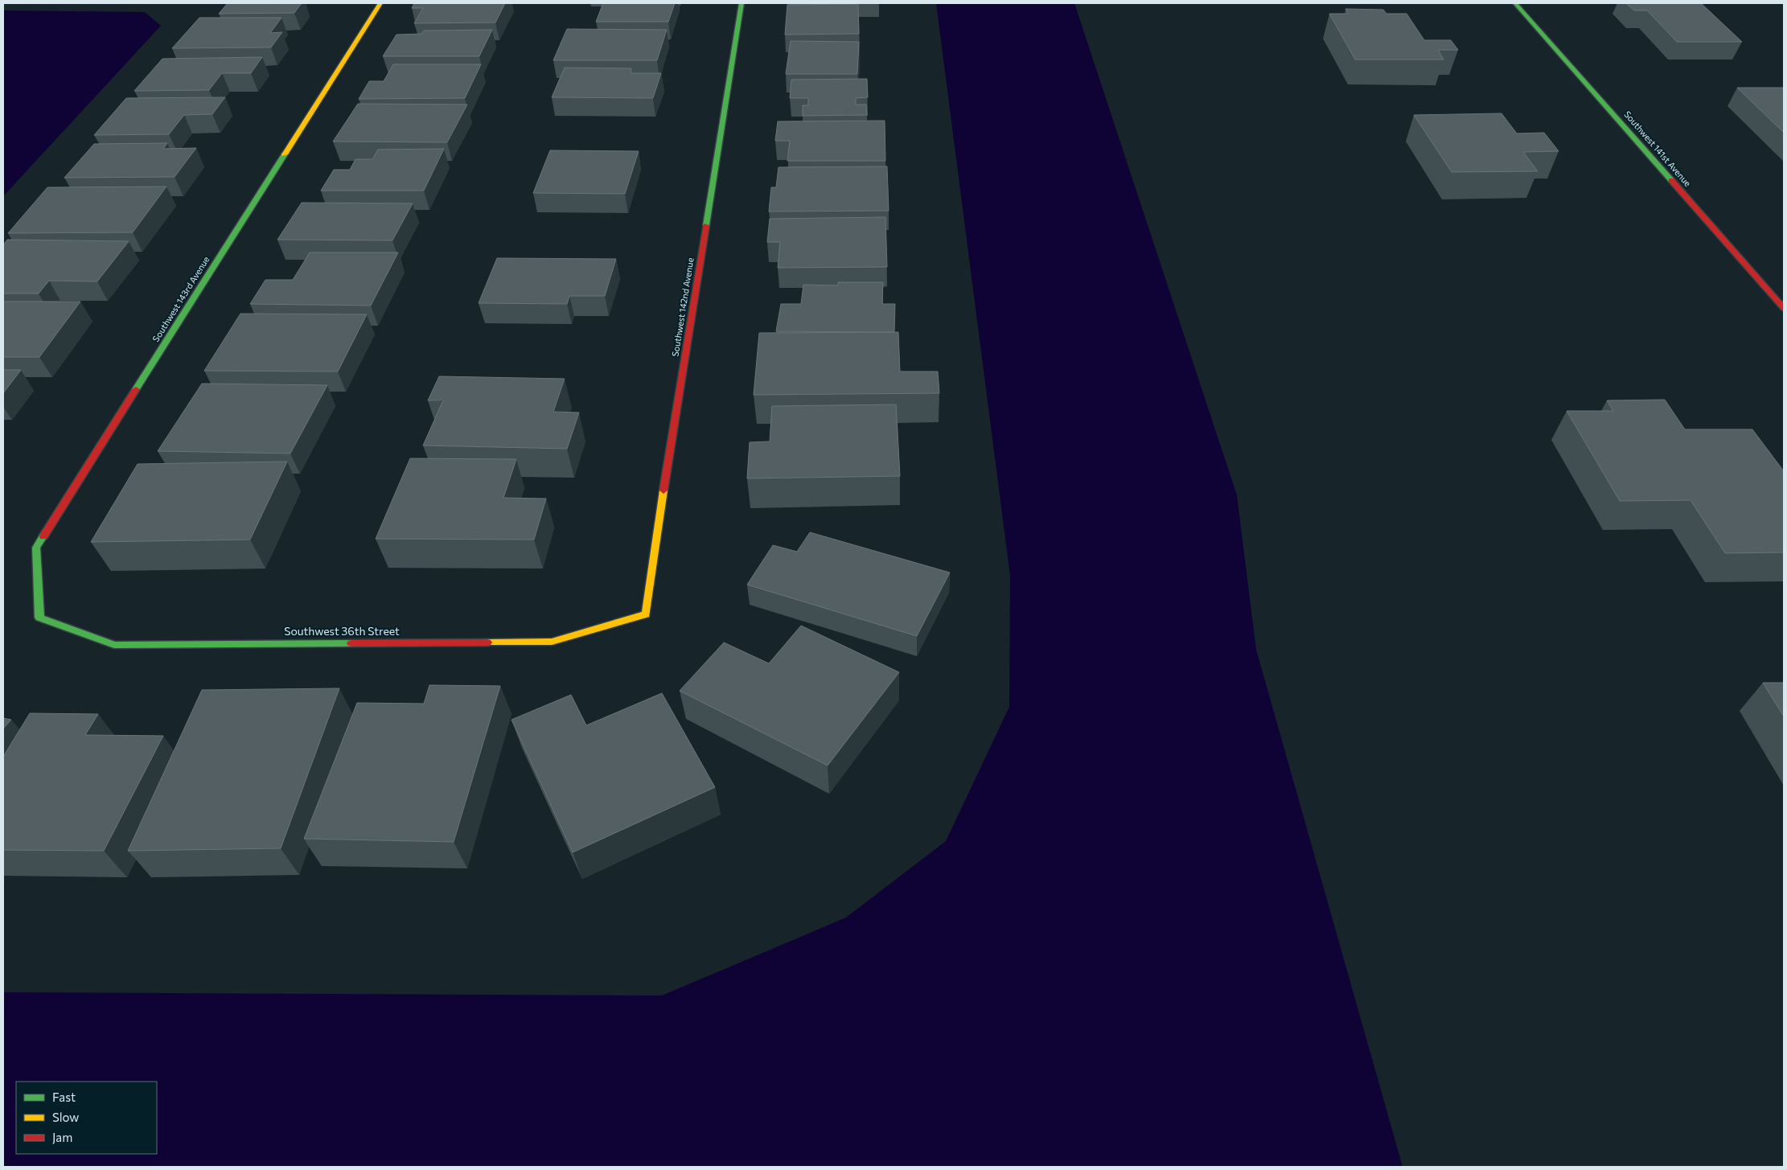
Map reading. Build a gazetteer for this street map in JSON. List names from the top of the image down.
{
  "streets": {
    "street": [
      "Southwest 141st Avenue",
      "Southwest 143rd Avenue",
      "Southwest 142nd Avenue",
      "Southwest 36th Street"
    ]
  },
  "crossings": [
    ["Southwest 143rd Avenue", "Southwest 36th Street"],
    ["Southwest 142nd Avenue", "Southwest 36th Street"]
  ],
  "legend": ["Fast", "Slow", "Jam"]
}
